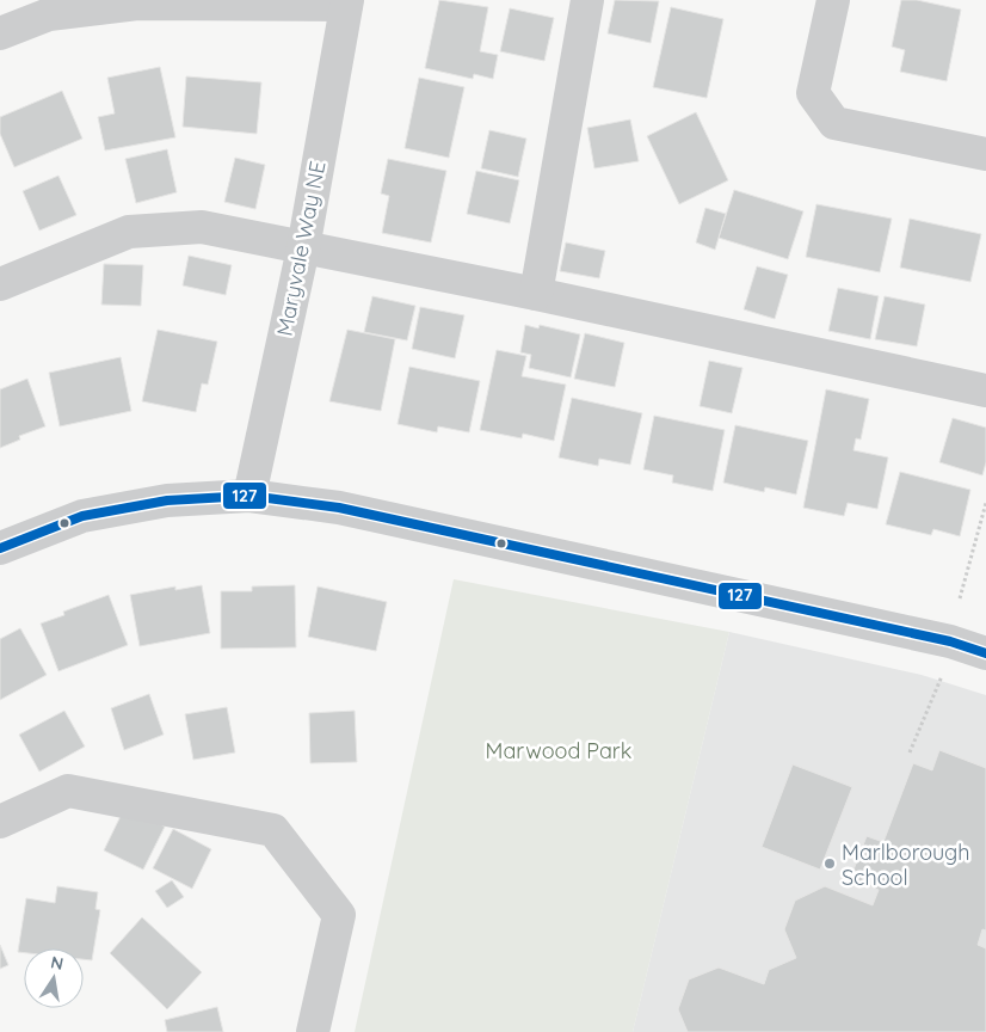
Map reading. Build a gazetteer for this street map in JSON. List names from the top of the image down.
{
  "streets": {
    "street": ["Maryvale Way NE"]
  },
  "parks": ["Marwood Park"],
  "places": ["Marlborough School"],
  "lines": ["transit line 127"],
  "north": "top"
}
